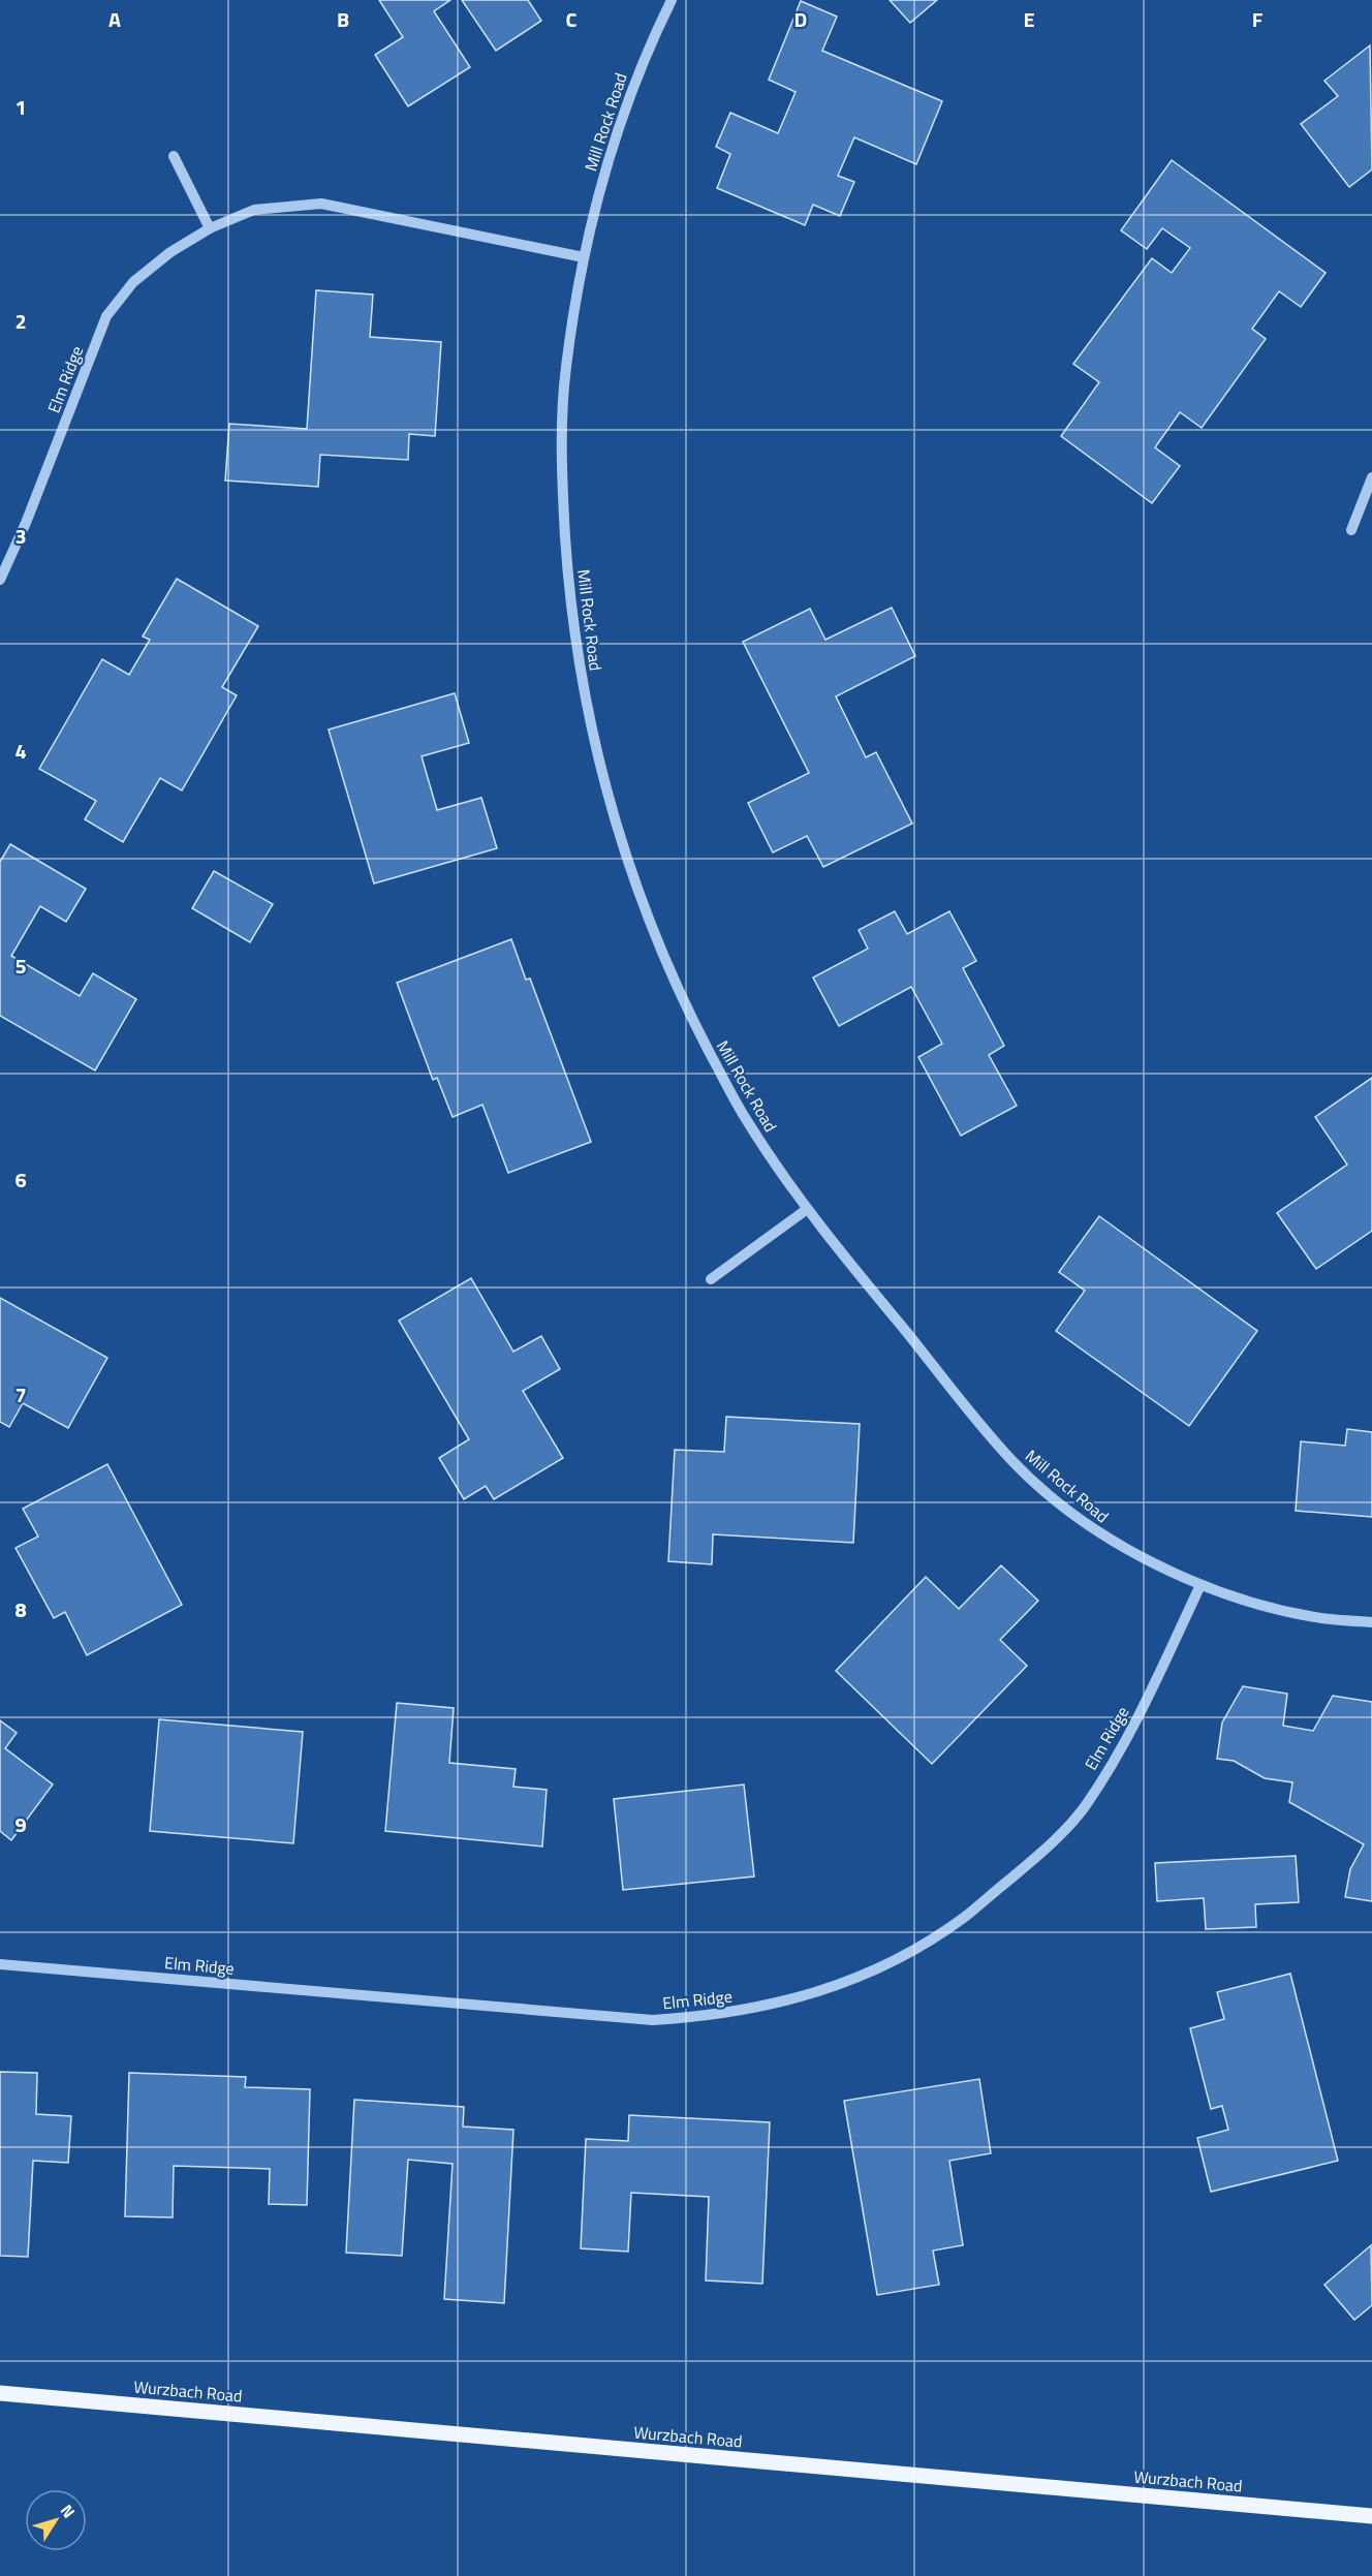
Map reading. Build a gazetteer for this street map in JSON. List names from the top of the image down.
{
  "streets": {
    "main road": ["Wurzbach Road"],
    "street": ["Mill Rock Road", "Elm Ridge"]
  },
  "crossings": [
    ["Mill Rock Road", "Elm Ridge"]
  ],
  "north": "top right",
  "grid": {
    "columns": [
      "A",
      "B",
      "C",
      "D",
      "E",
      "F"
    ],
    "rows": [
      "1",
      "2",
      "3",
      "4",
      "5",
      "6",
      "7",
      "8",
      "9"
    ]
  }
}
